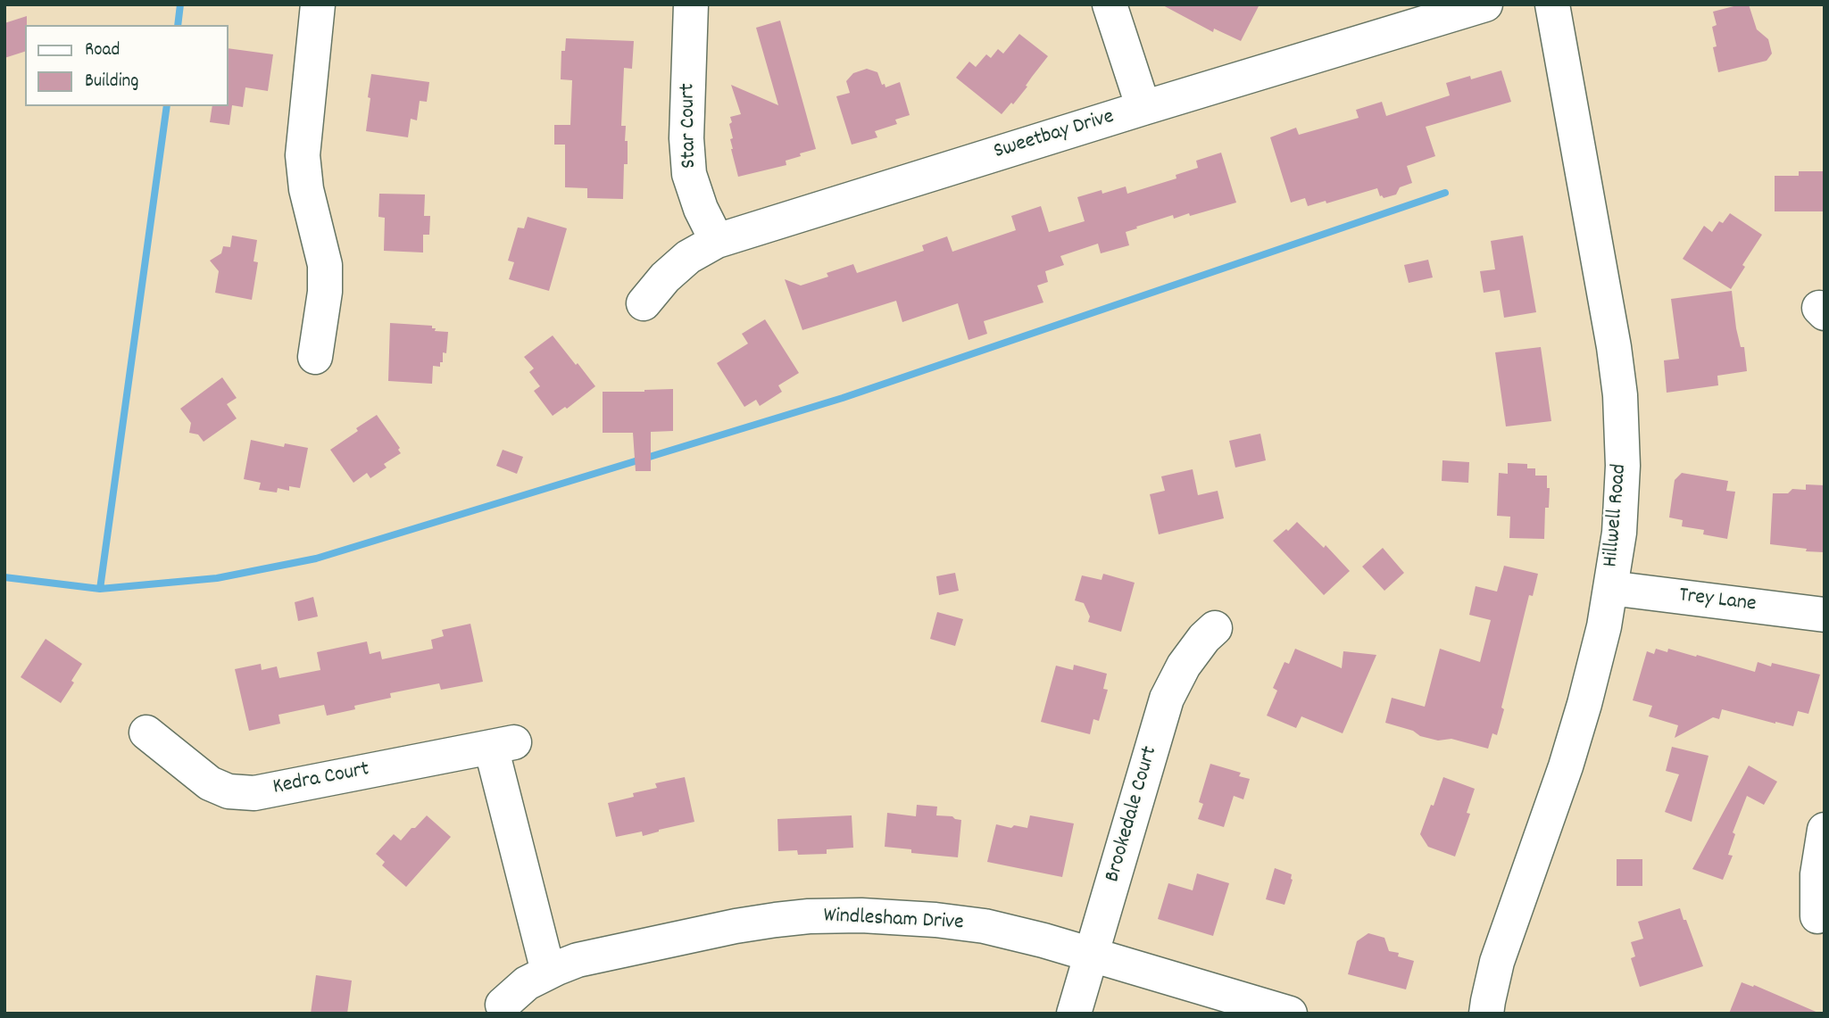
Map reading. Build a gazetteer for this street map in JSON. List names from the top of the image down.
{
  "streets": {
    "street": [
      "Star Court",
      "Sweetbay Drive",
      "Hillwell Road",
      "Trey Lane",
      "Kedra Court",
      "Brookedale Court",
      "Windlesham Drive"
    ]
  },
  "crossings": [
    ["Star Court", "Sweetbay Drive"],
    ["Hillwell Road", "Trey Lane"],
    ["Kedra Court", "Windlesham Drive"],
    ["Brookedale Court", "Windlesham Drive"]
  ],
  "legend": ["Road", "Building"]
}
